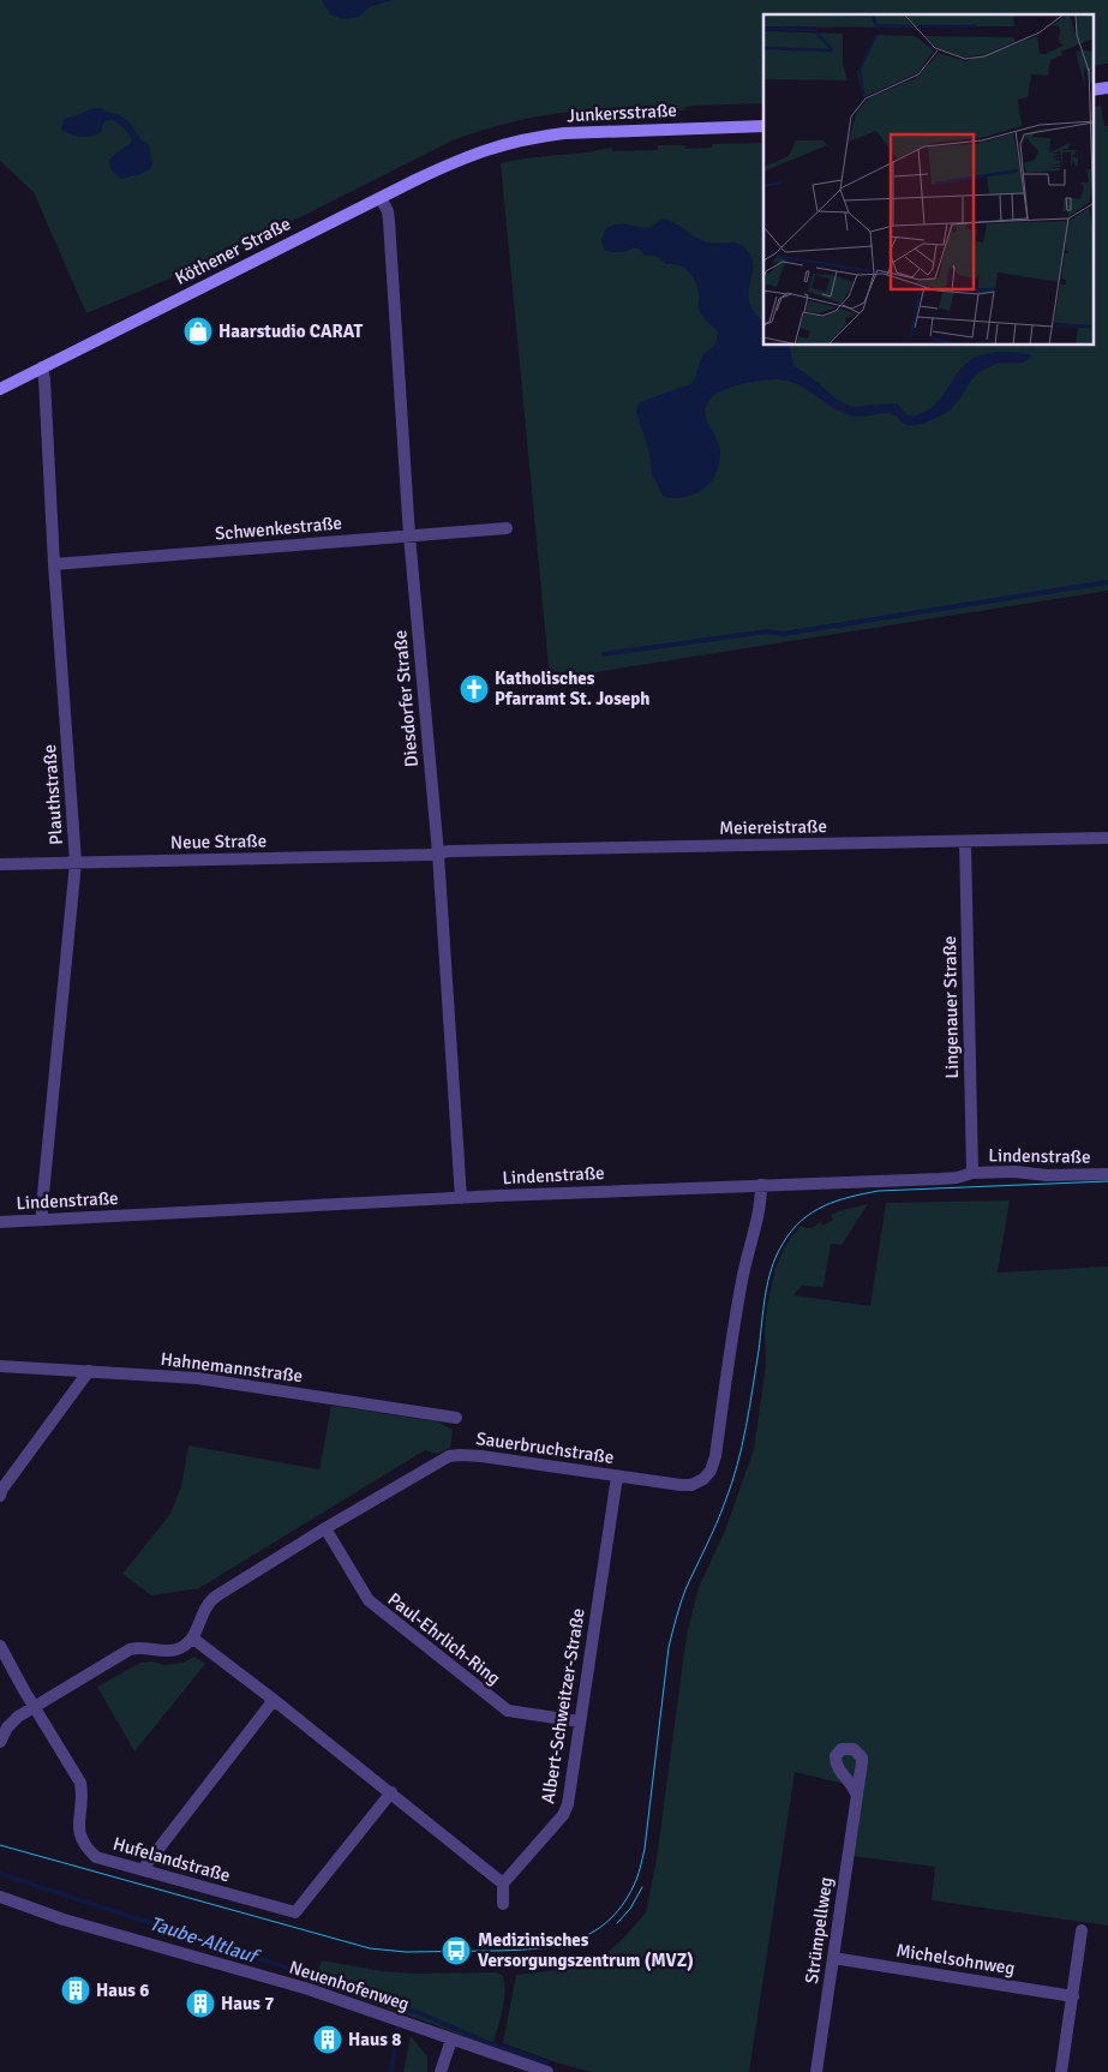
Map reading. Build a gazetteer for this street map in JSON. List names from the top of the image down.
{
  "streets": {
    "main road": ["Junkersstraße", "Köthener Straße"],
    "street": [
      "Schwenkestraße",
      "Diesdorfer Straße",
      "Plauthstraße",
      "Meiereistraße",
      "Neue Straße",
      "Lingenauer Straße",
      "Lindenstraße",
      "Hahnemannstraße",
      "Sauerbruchstraße",
      "Paul-Ehrlich-Ring",
      "Albert-Schweitzer-Straße",
      "Hufelandstraße",
      "Strümpellweg",
      "Michelsohnweg",
      "Neuenhofenweg"
    ]
  },
  "crossings": [
    ["Junkersstraße", "Köthener Straße"],
    ["Köthener Straße", "Diesdorfer Straße"],
    ["Köthener Straße", "Plauthstraße"],
    ["Schwenkestraße", "Diesdorfer Straße"],
    ["Schwenkestraße", "Plauthstraße"],
    ["Diesdorfer Straße", "Meiereistraße"],
    ["Diesdorfer Straße", "Neue Straße"],
    ["Diesdorfer Straße", "Lindenstraße"],
    ["Plauthstraße", "Neue Straße"],
    ["Plauthstraße", "Lindenstraße"],
    ["Meiereistraße", "Neue Straße"],
    ["Meiereistraße", "Lingenauer Straße"],
    ["Lingenauer Straße", "Lindenstraße"],
    ["Lindenstraße", "Sauerbruchstraße"],
    ["Sauerbruchstraße", "Paul-Ehrlich-Ring"],
    ["Sauerbruchstraße", "Albert-Schweitzer-Straße"],
    ["Paul-Ehrlich-Ring", "Albert-Schweitzer-Straße"],
    ["Strümpellweg", "Michelsohnweg"]
  ],
  "water": ["Taube-Altlauf"],
  "places": {
    "shop": ["Haarstudio CARAT"],
    "church": ["Katholisches Pfarramt St. Joseph"],
    "bus stop": ["Medizinisches Versorgungszentrum (MVZ)"],
    "building": ["Haus 6", "Haus 7", "Haus 8"]
  }
}
